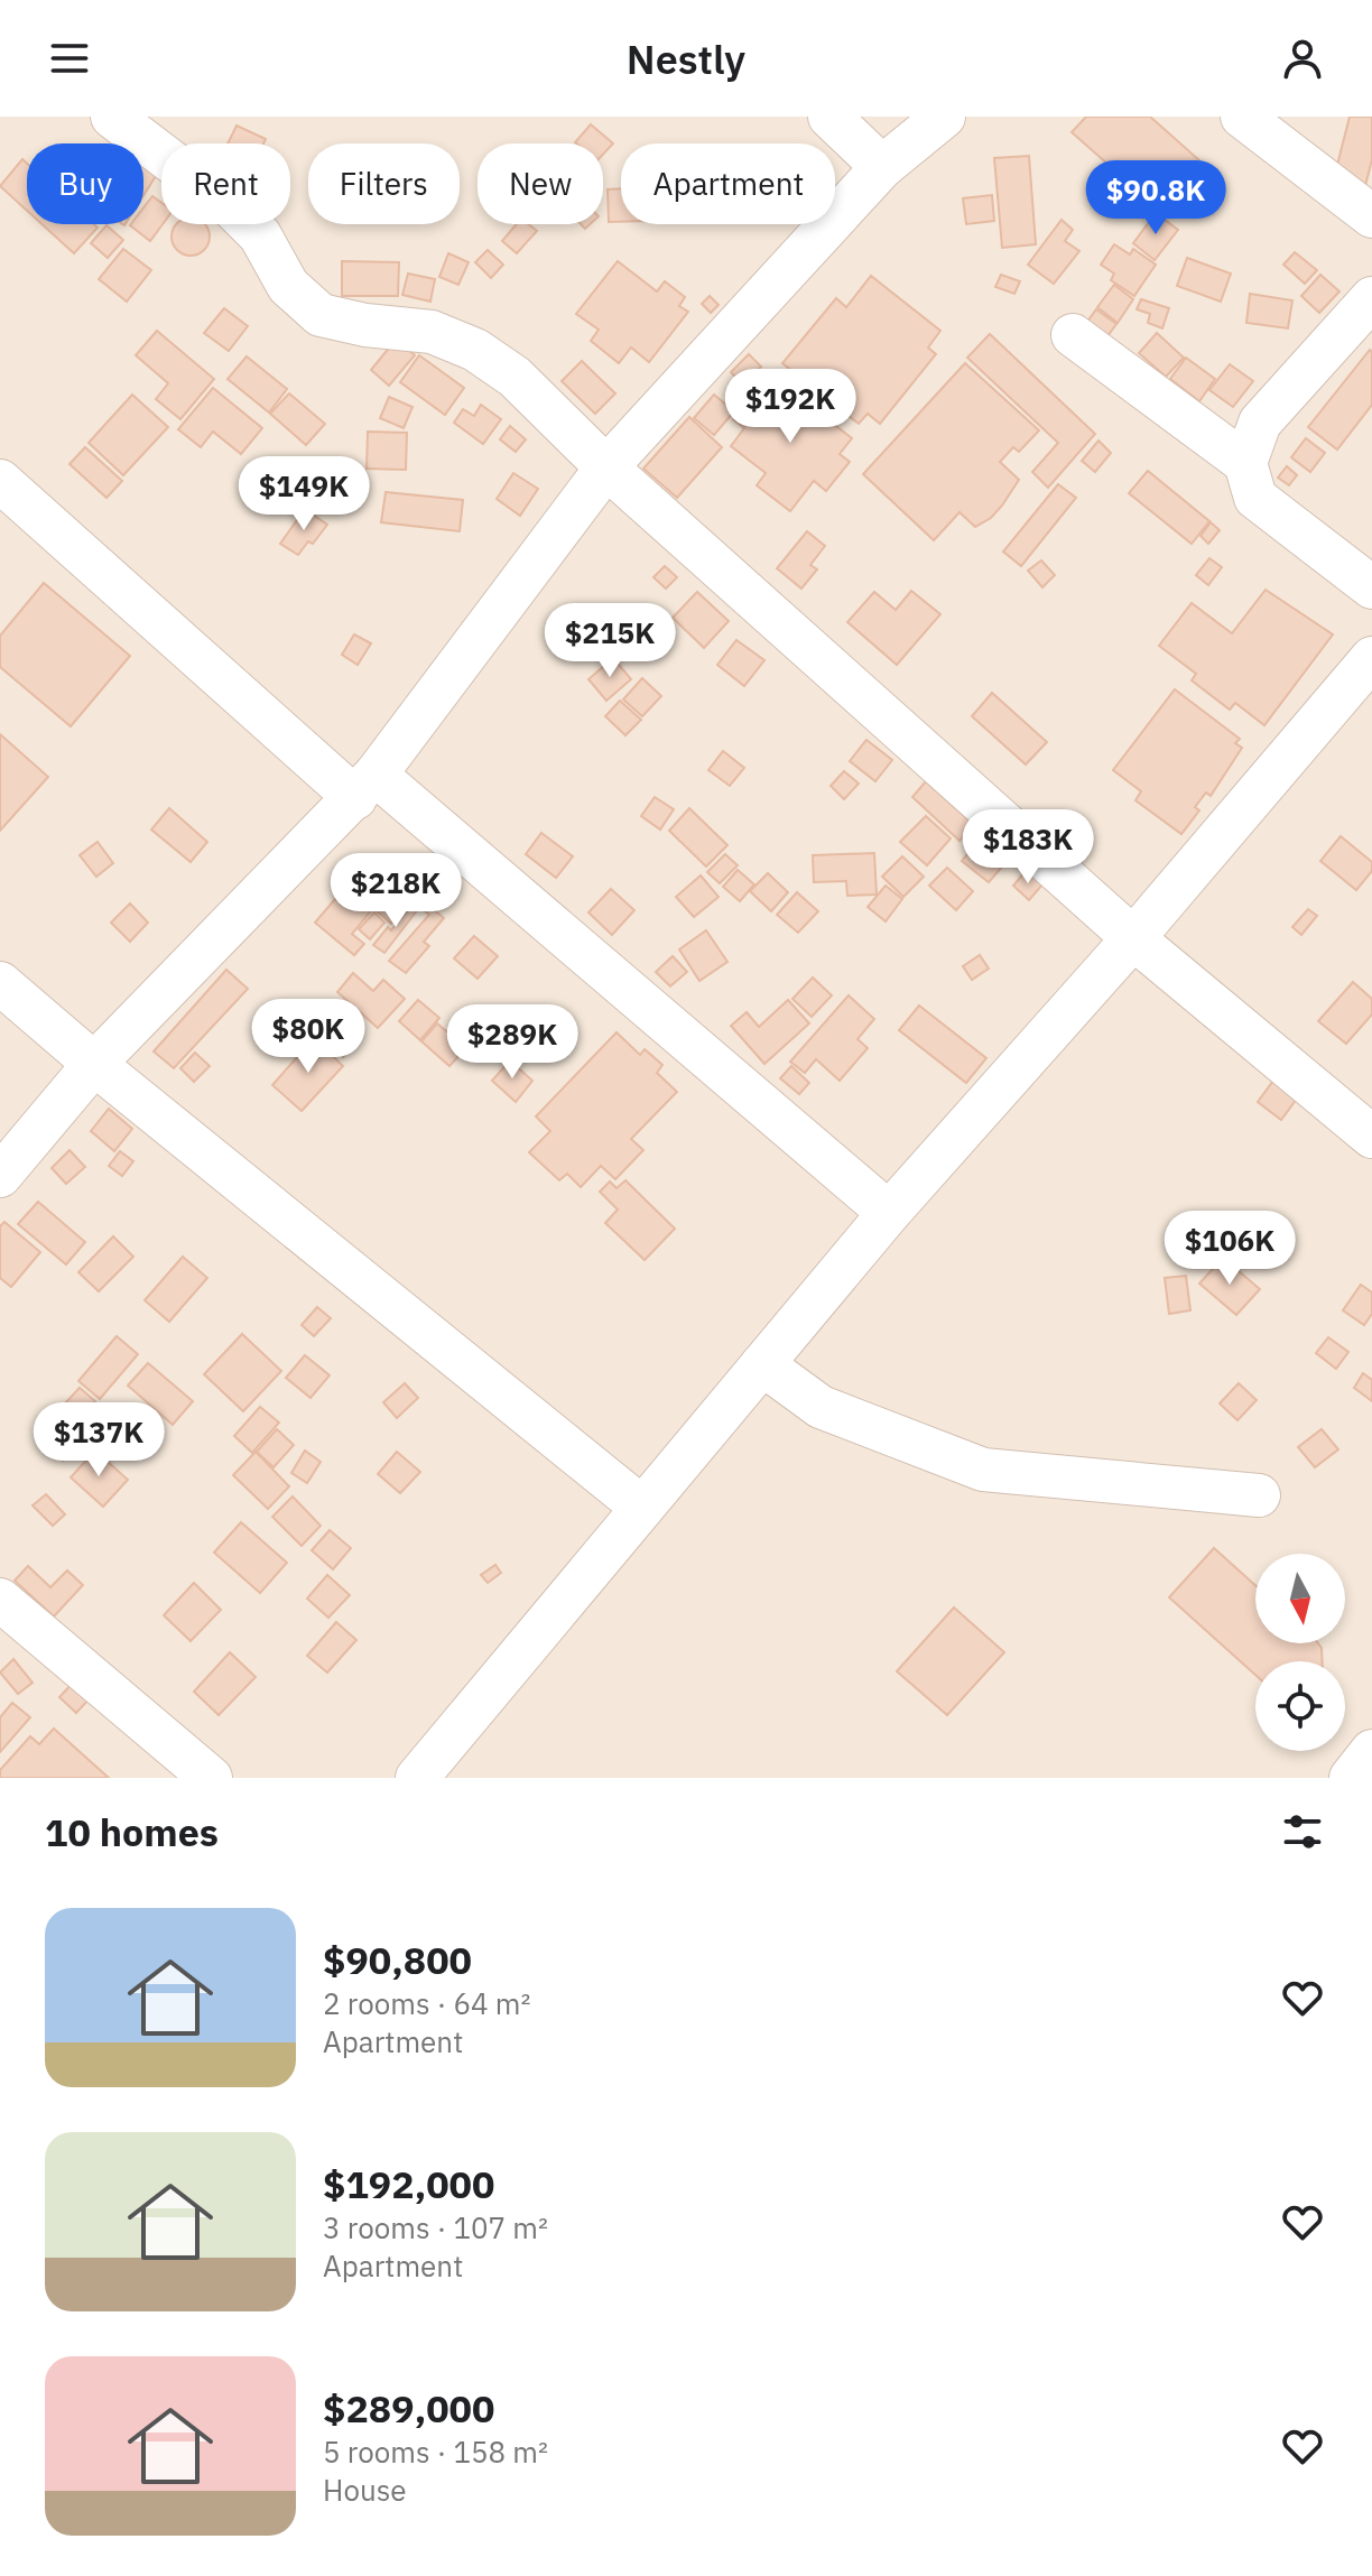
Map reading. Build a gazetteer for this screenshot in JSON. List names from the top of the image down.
{
  "north": "bottom",
  "page": {
    "header": "Nestly",
    "chip": [
      "Buy",
      "Rent",
      "Filters",
      "New",
      "Apartment"
    ],
    "price": [
      "$90.8K",
      "$192K",
      "$149K",
      "$215K",
      "$183K",
      "$218K",
      "$80K",
      "$289K",
      "$106K",
      "$137K"
    ],
    "heading": "10 homes",
    "list": [
      {
        "name": "$90,800",
        "note": "2 rooms · 64 m² · Apartment"
      },
      {
        "name": "$192,000",
        "note": "3 rooms · 107 m² · Apartment"
      },
      {
        "name": "$289,000",
        "note": "5 rooms · 158 m² · House"
      }
    ]
  }
}
